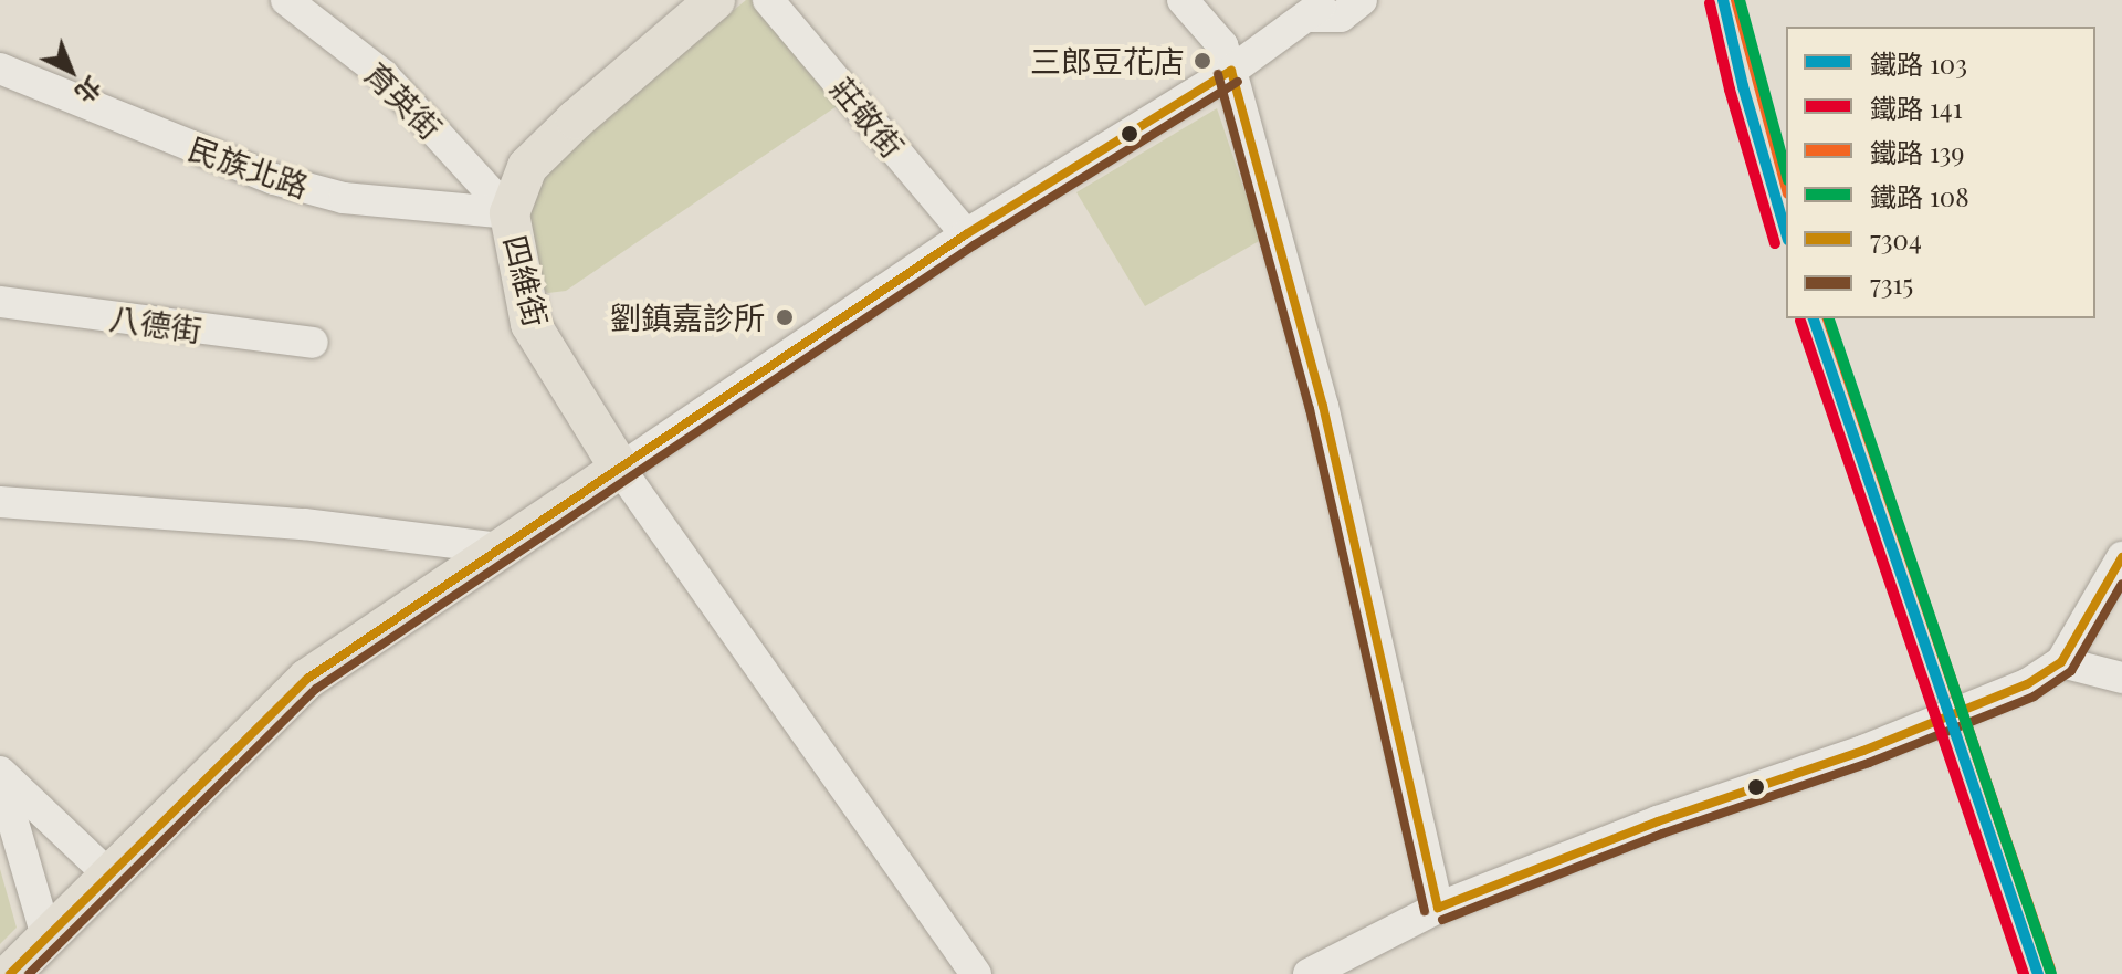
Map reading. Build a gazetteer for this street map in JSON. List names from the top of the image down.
{
  "streets": {
    "main road": ["四維街"],
    "street": [
      "育英街",
      "莊敬街",
      "民族北路",
      "八德街"
    ]
  },
  "crossings": [
    ["育英街", "民族北路"],
    ["育英街", "四維街"],
    ["民族北路", "四維街"]
  ],
  "places": ["三郎豆花店", "劉鎮嘉診所"],
  "lines": [
    "rail line 103",
    "rail line 139",
    "rail line 108",
    "rail line 141",
    "transit line 7304",
    "transit line 7315"
  ],
  "legend": [
    "鐵路 103",
    "鐵路 141",
    "鐵路 139",
    "鐵路 108",
    "7304",
    "7315"
  ],
  "north": "bottom right"
}
